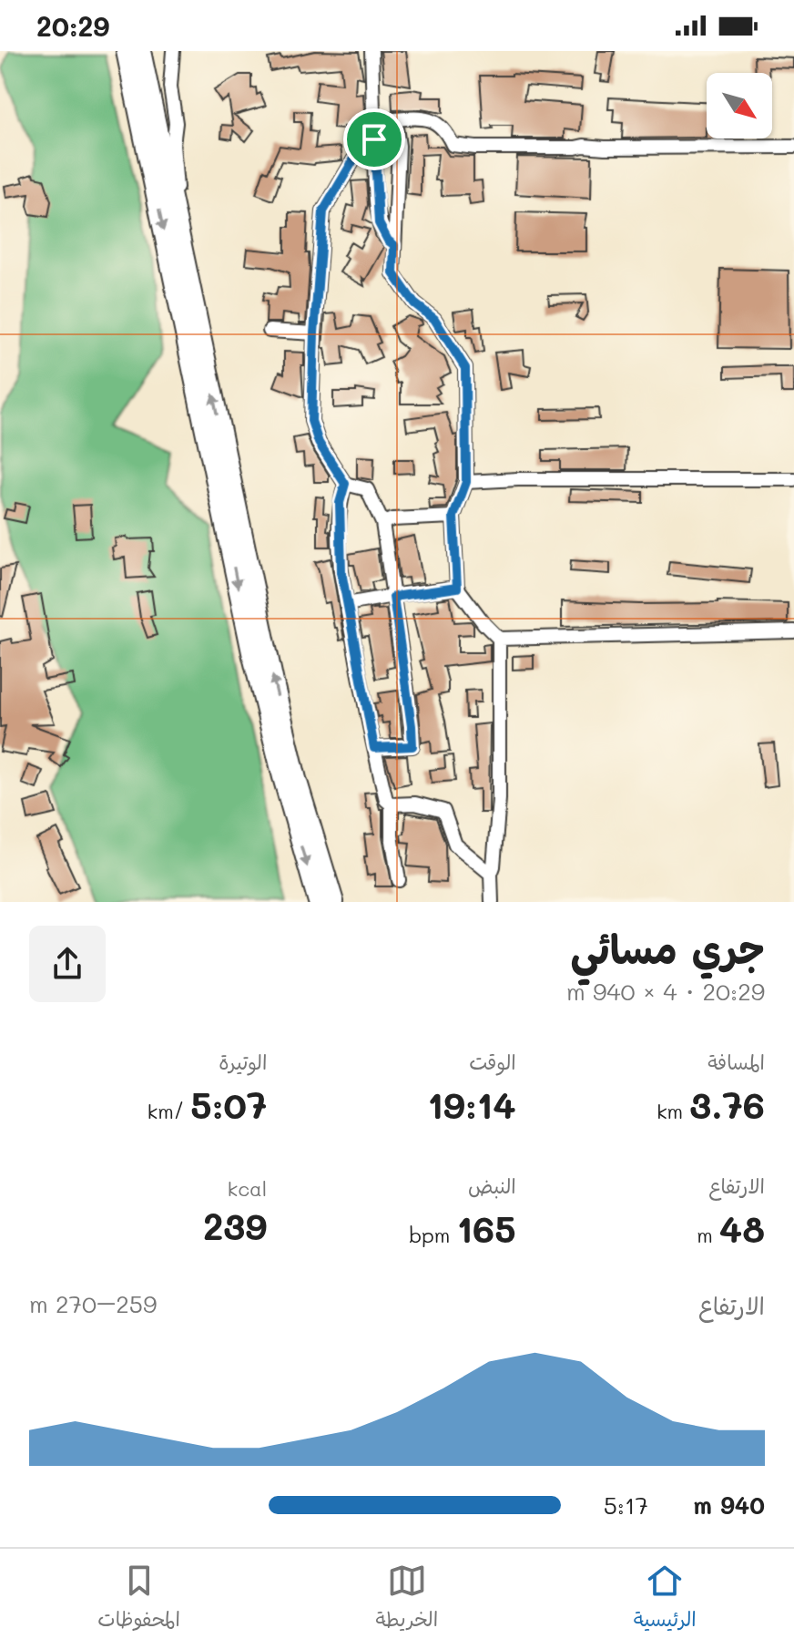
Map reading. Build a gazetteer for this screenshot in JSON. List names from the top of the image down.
{
  "north": "bottom right",
  "page": {
    "status": "20:29",
    "heading": ["جري مسائي", "20:29 · 4 × 940 m"],
    "stats": [
      ["المسافة", "3.76 km"],
      ["الوقت", "19:14"],
      ["الوتيرة", "5:07 /km"],
      ["الارتفاع", "48 m"],
      ["النبض", "165 bpm"],
      ["kcal", "239"]
    ],
    "chart": ["الارتفاع", "259–270 m"],
    "list": [
      {
        "name": "940 m",
        "note": "5:17"
      }
    ],
    "tabs": ["الرئيسية", "الخريطة", "المحفوظات"]
  }
}
